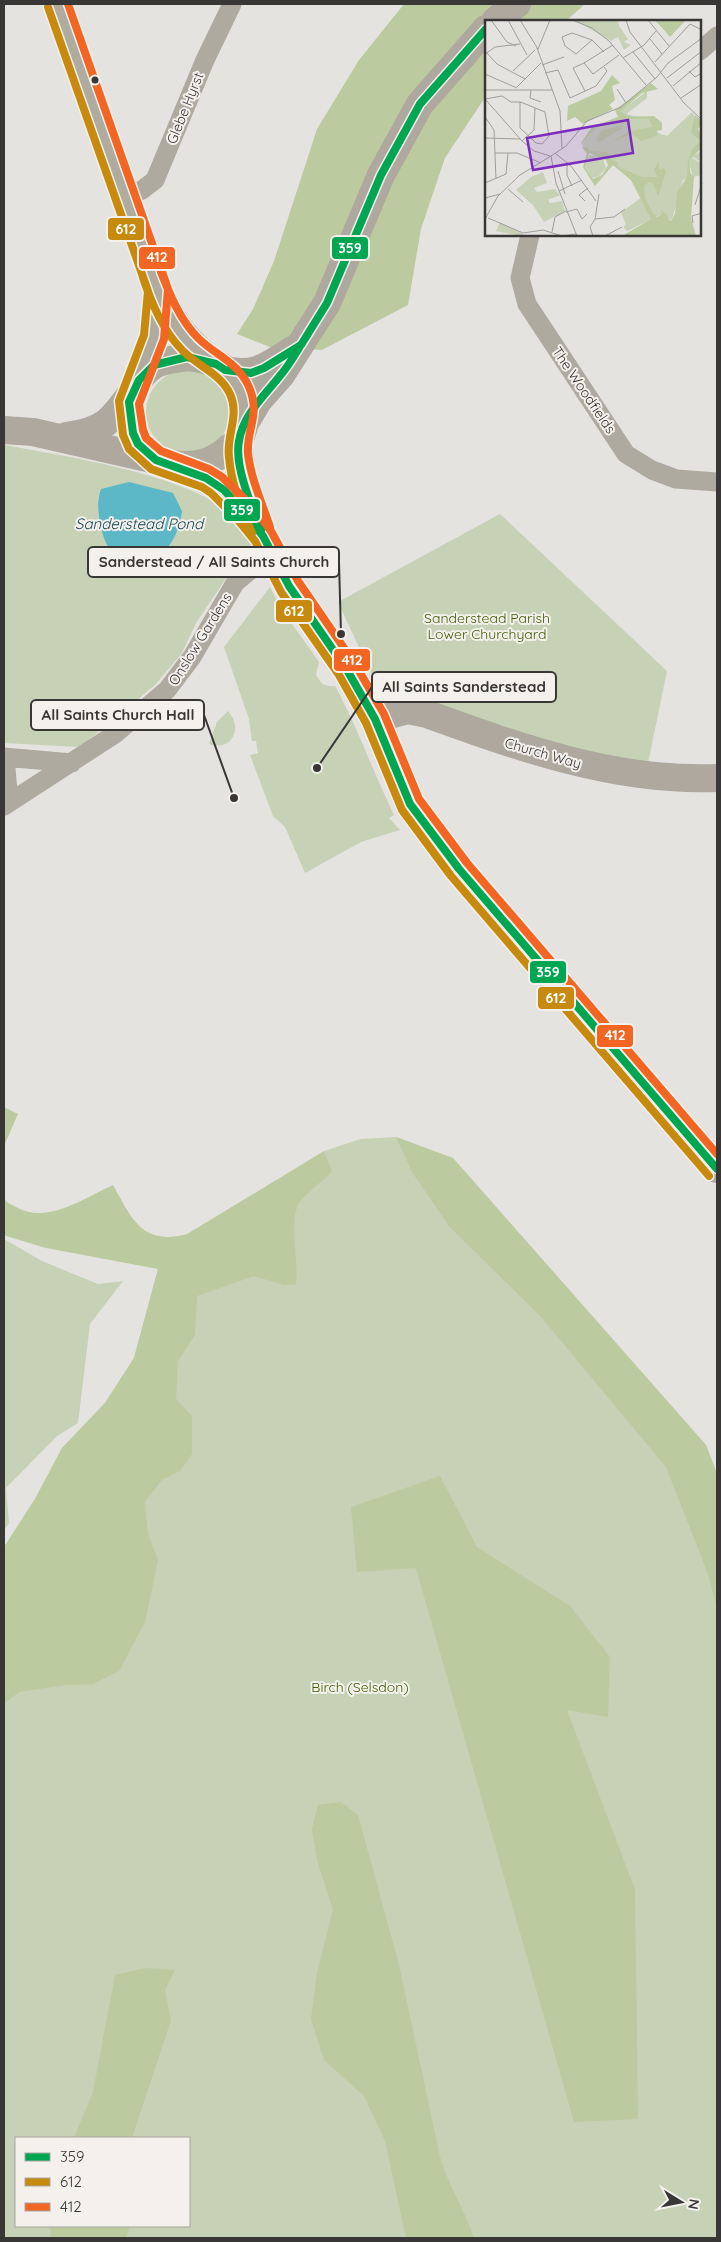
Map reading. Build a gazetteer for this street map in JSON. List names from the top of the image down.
{
  "streets": {
    "main road": ["Church Way"],
    "street": ["Glebe Hyrst", "The Woodfields", "Onslow Gardens"]
  },
  "water": ["Sanderstead Pond"],
  "parks": ["Sanderstead Parish Lower Churchyard", "Birch (Selsdon)"],
  "places": ["Sanderstead / All Saints Church", "All Saints Sanderstead", "All Saints Church Hall"],
  "lines": ["transit line 412", "transit line 612", "transit line 359"],
  "legend": ["359", "612", "412"],
  "north": "right"
}
